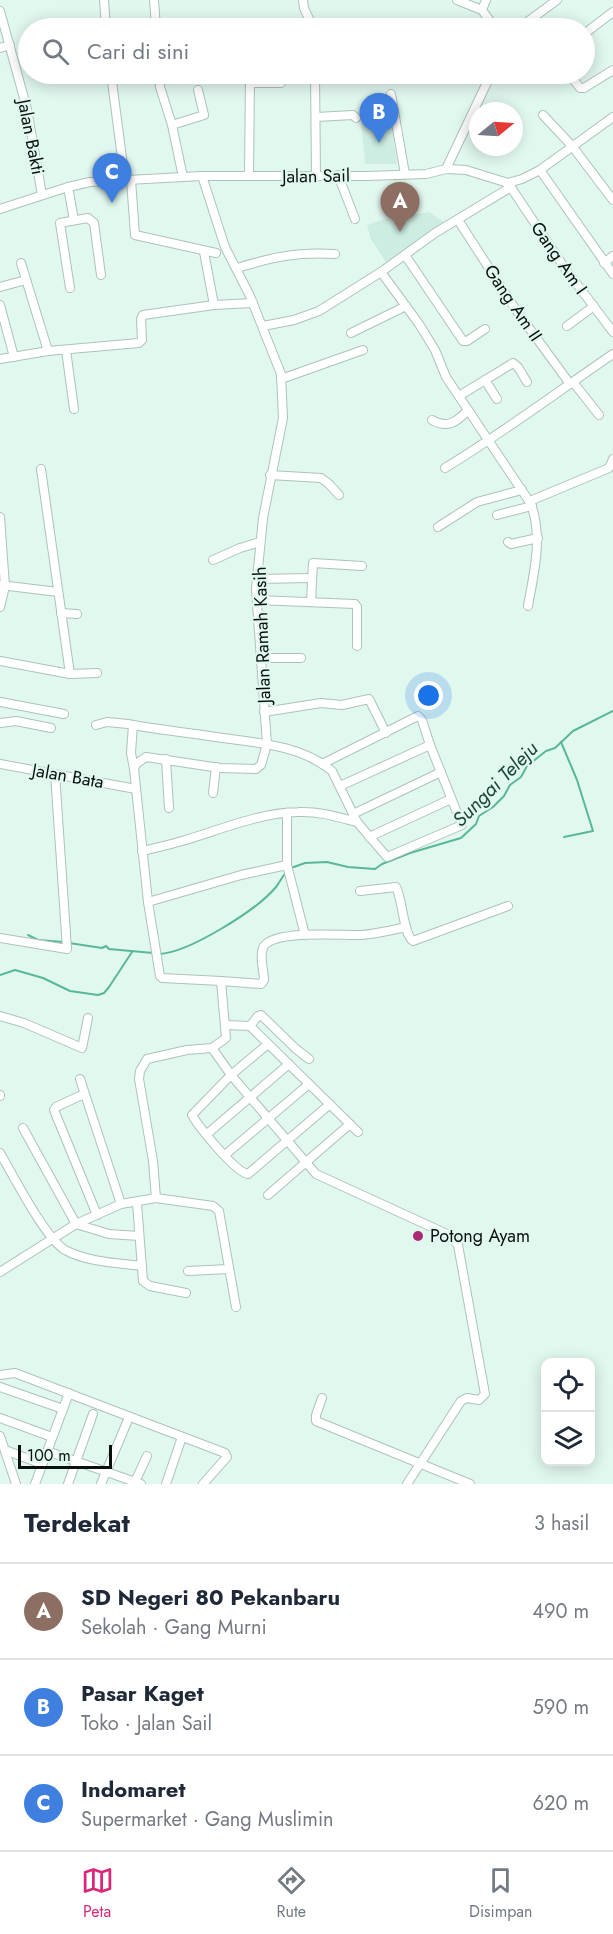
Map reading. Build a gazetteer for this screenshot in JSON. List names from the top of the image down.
{
  "streets": {
    "street": [
      "Jalan Bakti",
      "Jalan Sail",
      "Gang Am I",
      "Gang Am II",
      "Jalan Ramah Kasih",
      "Jalan Bata"
    ]
  },
  "crossings": [
    ["Jalan Bakti", "Jalan Sail"],
    ["Jalan Sail", "Gang Am I"],
    ["Jalan Sail", "Jalan Ramah Kasih"]
  ],
  "water": ["Sungai Teleju"],
  "places": ["Potong Ayam"],
  "scale_bar": "100 m",
  "north": "right",
  "page": {
    "search": "Cari di sini",
    "pins": ["B", "C", "A"],
    "scale": "100 m",
    "heading": ["Terdekat", "3 hasil"],
    "list": [
      {
        "mark": "A",
        "name": "SD Negeri 80 Pekanbaru",
        "note": "Sekolah · Gang Murni",
        "value": "490 m"
      },
      {
        "mark": "B",
        "name": "Pasar Kaget",
        "note": "Toko · Jalan Sail",
        "value": "590 m"
      },
      {
        "mark": "C",
        "name": "Indomaret",
        "note": "Supermarket · Gang Muslimin",
        "value": "620 m"
      }
    ],
    "nav": ["Peta", "Rute", "Disimpan"]
  }
}
